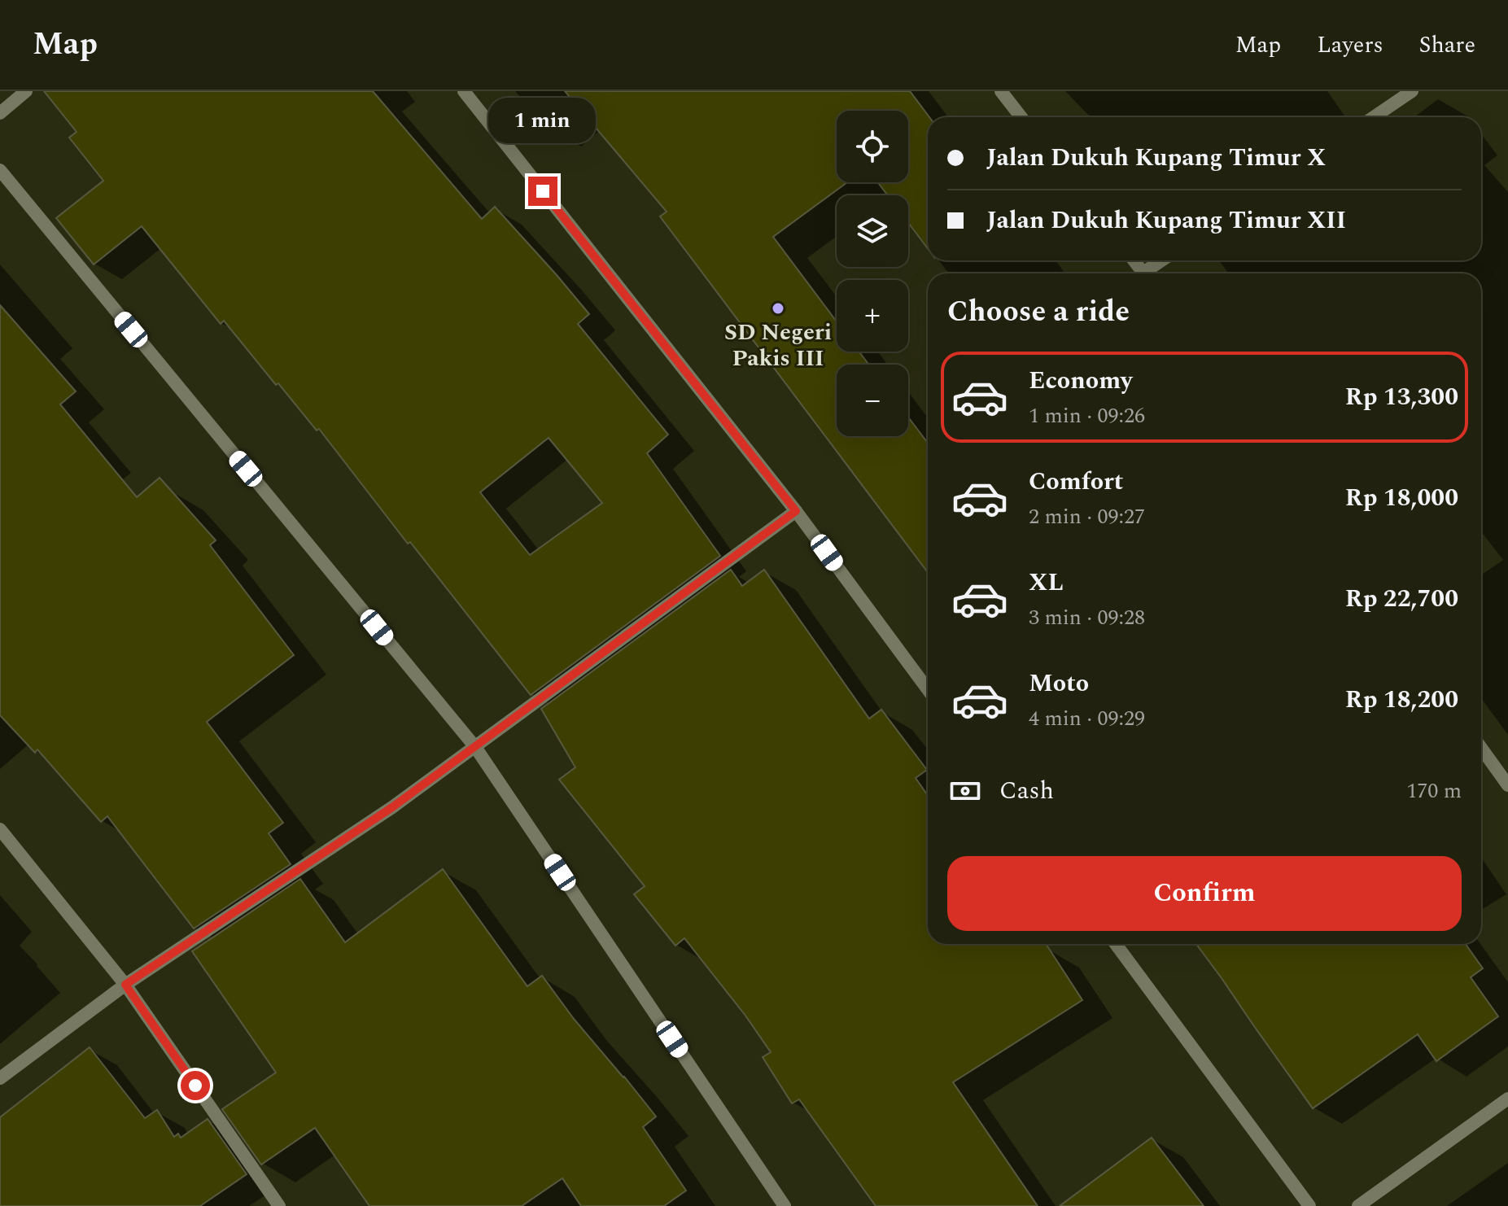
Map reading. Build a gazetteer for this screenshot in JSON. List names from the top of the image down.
{
  "places": ["SD Negeri Pakis III"],
  "page": {
    "header": "Map",
    "nav": ["Map", "Layers", "Share"],
    "bubble": "1 min",
    "map_buttons": ["+", "−"],
    "banner": ["Jalan Dukuh Kupang Timur X", "Jalan Dukuh Kupang Timur XII"],
    "heading": "Choose a ride",
    "list": [
      {
        "name": "Economy",
        "note": "1 min · 09:26",
        "value": "Rp 13,300"
      },
      {
        "name": "Comfort",
        "note": "2 min · 09:27",
        "value": "Rp 18,000"
      },
      {
        "name": "XL",
        "note": "3 min · 09:28",
        "value": "Rp 22,700"
      },
      {
        "name": "Moto",
        "note": "4 min · 09:29",
        "value": "Rp 18,200"
      }
    ],
    "pay": ["Cash", "170 m"],
    "buttons": "Confirm"
  }
}
